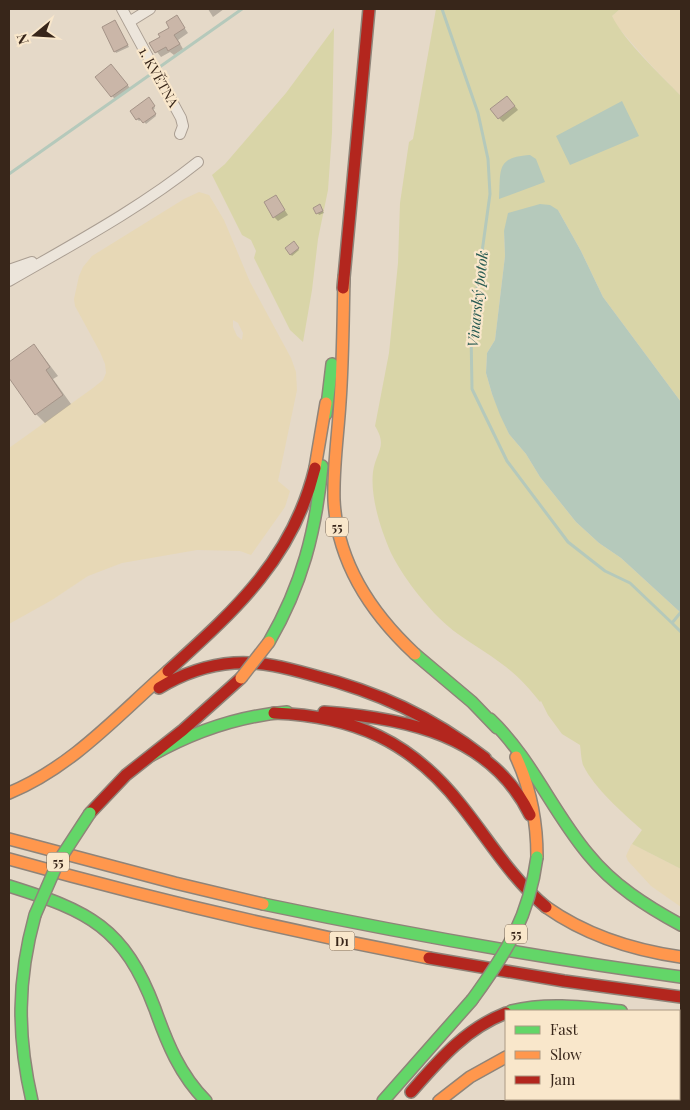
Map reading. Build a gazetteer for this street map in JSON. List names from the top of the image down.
{
  "streets": {
    "main road": ["55", "D1"],
    "street": ["1. KVĚTNA"]
  },
  "water": ["Vinarský potok"],
  "legend": ["Fast", "Slow", "Jam"],
  "north": "left"
}
